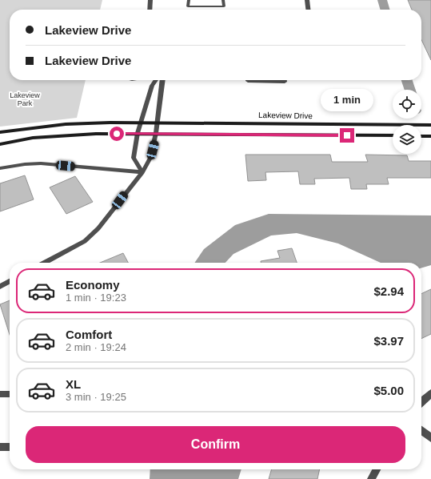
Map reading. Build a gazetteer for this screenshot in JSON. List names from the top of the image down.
{
  "streets": {
    "street": ["Lakeview Drive"]
  },
  "parks": ["Lakeview Park"],
  "page": {
    "banner": ["Lakeview Drive", "Lakeview Drive"],
    "bubble": "1 min",
    "list": [
      {
        "name": "Economy",
        "note": "1 min · 19:23",
        "value": "$2.94"
      },
      {
        "name": "Comfort",
        "note": "2 min · 19:24",
        "value": "$3.97"
      },
      {
        "name": "XL",
        "note": "3 min · 19:25",
        "value": "$5.00"
      }
    ],
    "buttons": "Confirm"
  }
}
